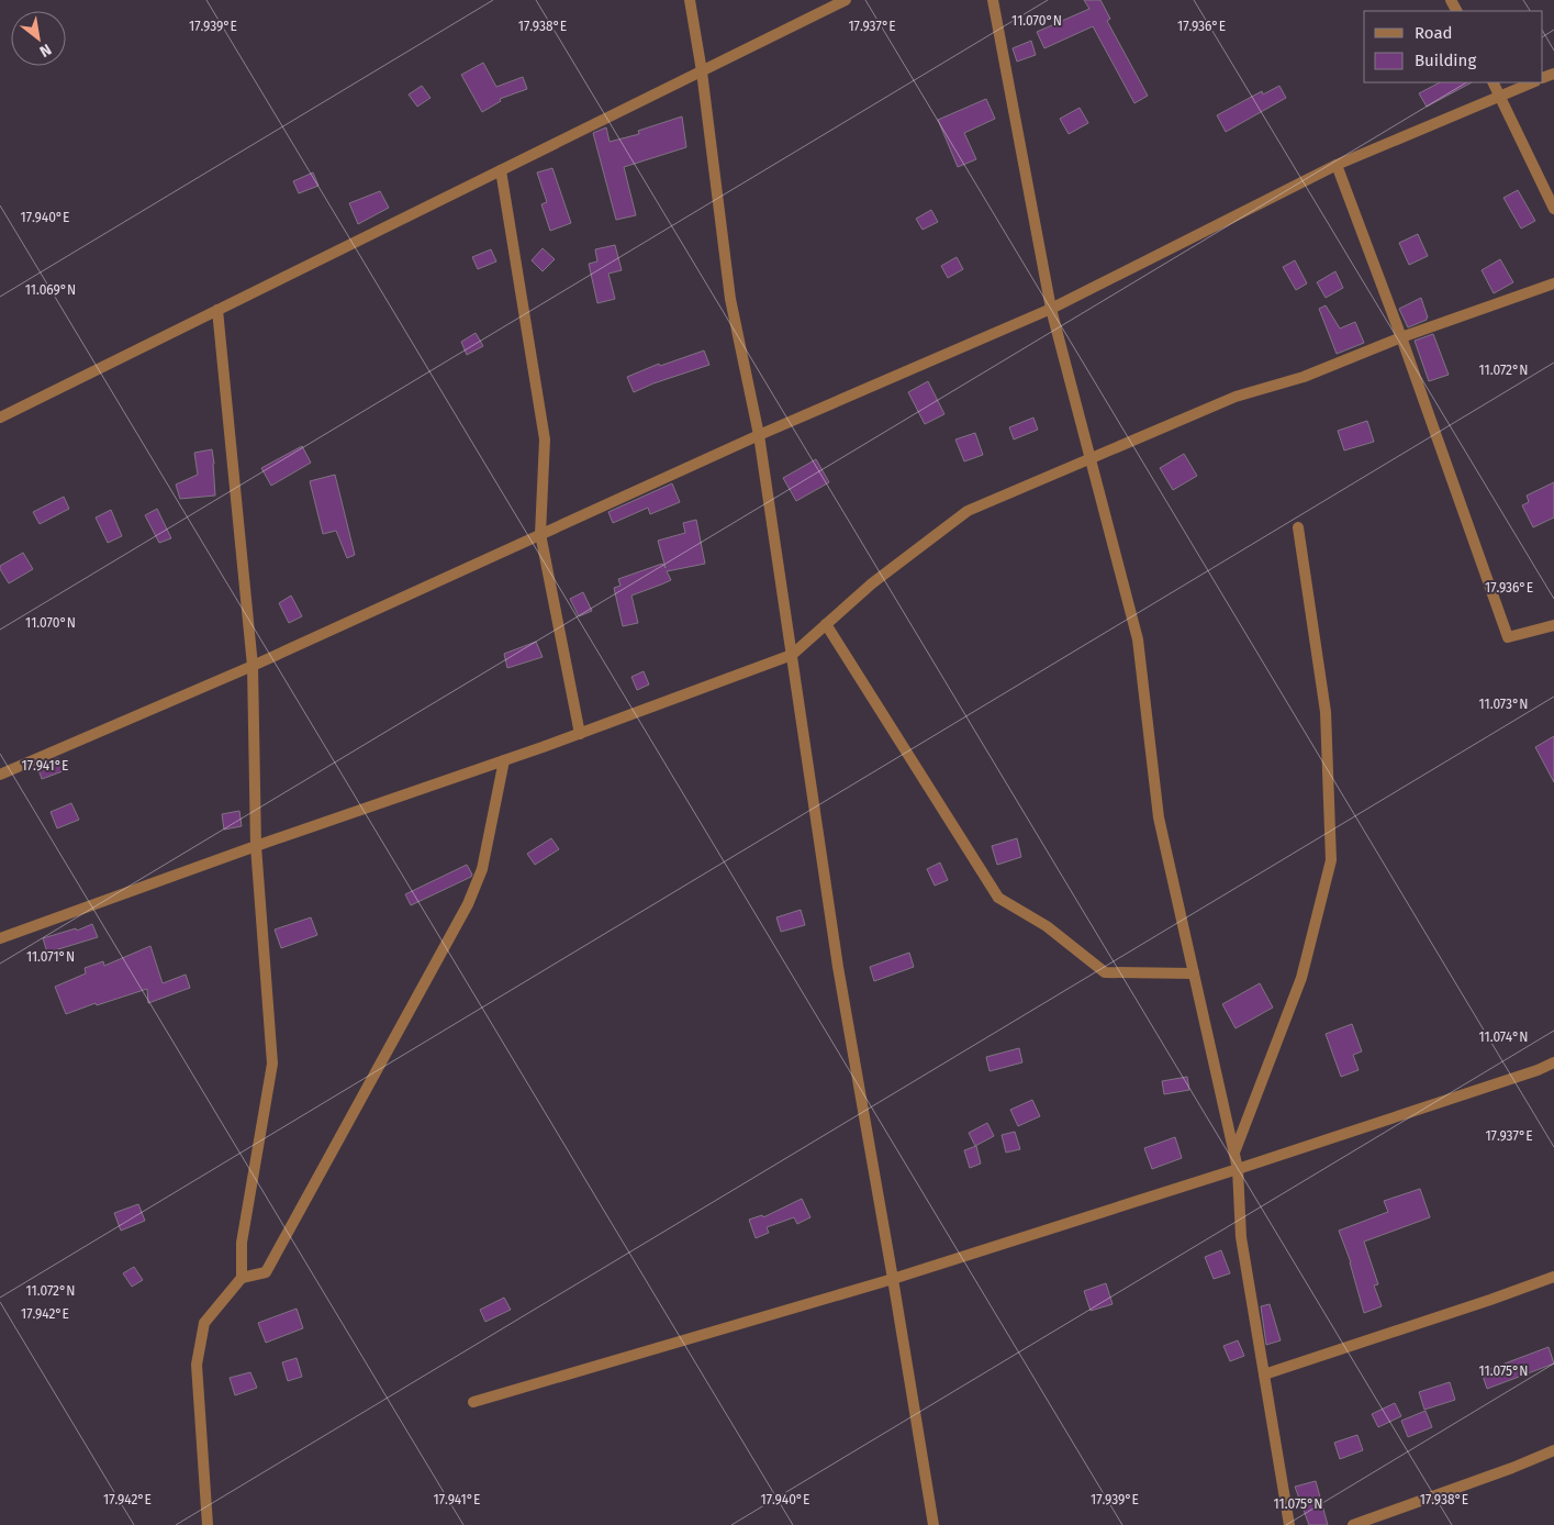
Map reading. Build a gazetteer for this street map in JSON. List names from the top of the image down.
{
  "legend": ["Road", "Building"],
  "north": "bottom right",
  "coordinates": [
    "11.070°N",
    "17.939°E",
    "17.938°E",
    "17.937°E",
    "17.936°E",
    "17.940°E",
    "11.069°N",
    "11.072°N",
    "11.073°N",
    "17.941°E",
    "11.071°N",
    "11.074°N",
    "17.942°E",
    "11.075°N"
  ]
}
